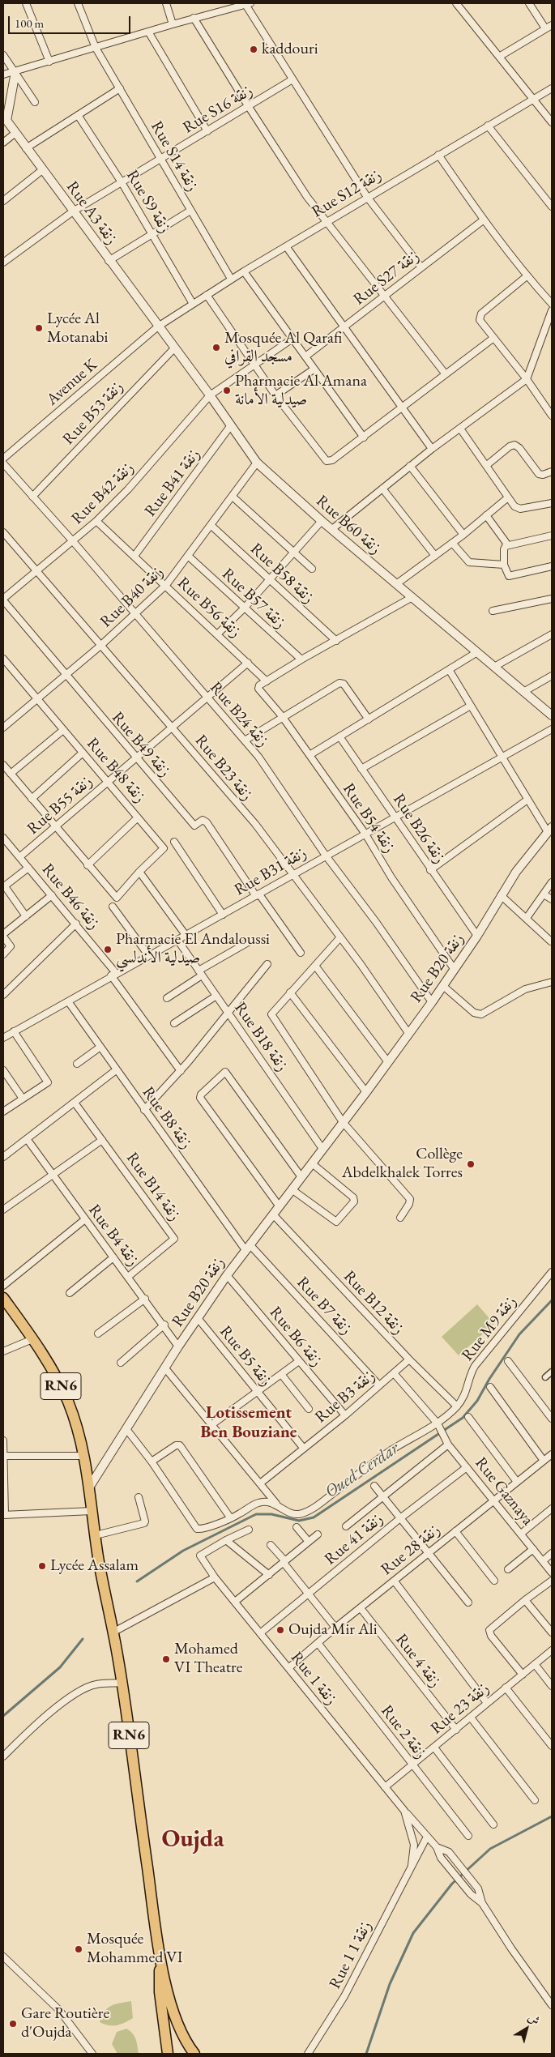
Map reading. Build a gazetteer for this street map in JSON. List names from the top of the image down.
{
  "streets": {
    "main road": ["RN6"],
    "street": [
      "Rue S16 زنقة",
      "Rue S14 زنقة",
      "Rue S12 زنقة",
      "Rue S9 زنقة",
      "Rue A3 زنقة",
      "Rue S27 زنقة",
      "Avenue K",
      "Rue B53 زنقة",
      "Rue B41 زنقة",
      "Rue B42 زنقة",
      "Rue B60 زنقة",
      "Rue B58 زنقة",
      "Rue B40 زنقة",
      "Rue B57 زنقة",
      "Rue B56 زنقة",
      "Rue B24 زنقة",
      "Rue B49 زنقة",
      "Rue B23 زنقة",
      "Rue B48 زنقة",
      "Rue B55 زنقة",
      "Rue B54 زنقة",
      "Rue B26 زنقة",
      "Rue B31 زنقة",
      "Rue B46 زنقة",
      "Rue B20 زنقة",
      "Rue B18 زنقة",
      "Rue B8 زنقة",
      "Rue B14 زنقة",
      "Rue B4 زنقة",
      "Rue B12 زنقة",
      "Rue B7 زنقة",
      "Rue M9 زنقة",
      "Rue B6 زنقة",
      "Rue B5 زنقة",
      "Rue B3 زنقة",
      "Rue Gaznaya",
      "Rue 41 زنقة",
      "Rue 28 زنقة",
      "Rue 4 زنقة",
      "Rue زنقة 1",
      "Rue 23 زنقة",
      "Rue 2 زنقة",
      "Rue 1 زنقة 1"
    ]
  },
  "crossings": [
    ["Rue S16 زنقة", "Rue S14 زنقة"],
    ["Rue S16 زنقة", "Rue S9 زنقة"],
    ["Rue S16 زنقة", "Rue A3 زنقة"],
    ["Rue S14 زنقة", "Rue S12 زنقة"],
    ["Rue S12 زنقة", "Rue S9 زنقة"],
    ["Rue S12 زنقة", "Rue A3 زنقة"],
    ["Rue S12 زنقة", "Avenue K"],
    ["Rue S12 زنقة", "Rue B60 زنقة"],
    ["Rue A3 زنقة", "Avenue K"],
    ["Rue A3 زنقة", "Rue B60 زنقة"],
    ["Avenue K", "Rue B60 زنقة"],
    ["Rue B53 زنقة", "Rue B60 زنقة"],
    ["Rue B53 زنقة", "Rue B24 زنقة"],
    ["Rue B41 زنقة", "Rue B60 زنقة"],
    ["Rue B41 زنقة", "Rue B56 زنقة"],
    ["Rue B42 زنقة", "Rue B60 زنقة"],
    ["Rue B42 زنقة", "Rue B56 زنقة"],
    ["Rue B42 زنقة", "Rue B24 زنقة"],
    ["Rue B42 زنقة", "Rue B49 زنقة"],
    ["Rue B42 زنقة", "Rue B23 زنقة"],
    ["Rue B60 زنقة", "Rue B40 زنقة"],
    ["Rue B58 زنقة", "Rue B40 زنقة"],
    ["Rue B40 زنقة", "Rue B57 زنقة"],
    ["Rue B40 زنقة", "Rue B56 زنقة"],
    ["Rue B40 زنقة", "Rue B24 زنقة"],
    ["Rue B40 زنقة", "Rue B49 زنقة"],
    ["Rue B40 زنقة", "Rue B23 زنقة"],
    ["Rue B40 زنقة", "Rue B48 زنقة"],
    ["Rue B56 زنقة", "Rue B55 زنقة"],
    ["Rue B56 زنقة", "Rue B54 زنقة"],
    ["Rue B24 زنقة", "Rue B55 زنقة"],
    ["Rue B24 زنقة", "Rue B31 زنقة"],
    ["Rue B24 زنقة", "Rue B20 زنقة"],
    ["Rue B49 زنقة", "Rue B55 زنقة"],
    ["Rue B49 زنقة", "Rue B31 زنقة"],
    ["Rue B23 زنقة", "Rue B55 زنقة"],
    ["Rue B23 زنقة", "Rue B31 زنقة"],
    ["Rue B23 زنقة", "Rue B20 زنقة"],
    ["Rue B48 زنقة", "Rue B55 زنقة"],
    ["Rue B55 زنقة", "Rue B46 زنقة"],
    ["Rue B54 زنقة", "Rue B31 زنقة"],
    ["Rue B54 زنقة", "Rue B20 زنقة"],
    ["Rue B26 زنقة", "Rue B31 زنقة"],
    ["Rue B26 زنقة", "Rue B20 زنقة"],
    ["Rue B31 زنقة", "Rue B46 زنقة"],
    ["Rue B31 زنقة", "Rue B18 زنقة"],
    ["Rue B31 زنقة", "Rue B8 زنقة"],
    ["Rue B20 زنقة", "Rue B18 زنقة"],
    ["Rue B20 زنقة", "Rue B8 زنقة"],
    ["Rue B20 زنقة", "Rue B4 زنقة"],
    ["Rue B20 زنقة", "Rue B12 زنقة"],
    ["Rue B20 زنقة", "Rue B7 زنقة"],
    ["Rue B20 زنقة", "Rue B6 زنقة"],
    ["Rue B20 زنقة", "Rue B5 زنقة"],
    ["Rue B20 زنقة", "RN6"],
    ["Rue B8 زنقة", "Rue B7 زنقة"],
    ["Rue B14 زنقة", "Rue B4 زنقة"],
    ["Rue B12 زنقة", "Rue M9 زنقة"],
    ["Rue B12 زنقة", "Rue B3 زنقة"],
    ["Rue B7 زنقة", "Rue B3 زنقة"],
    ["Rue M9 زنقة", "Rue Gaznaya"],
    ["Rue B6 زنقة", "Rue B3 زنقة"],
    ["Rue B5 زنقة", "Rue B3 زنقة"],
    ["Rue B3 زنقة", "Rue Gaznaya"],
    ["Rue Gaznaya", "Rue 41 زنقة"],
    ["Rue Gaznaya", "Rue 28 زنقة"],
    ["Rue 41 زنقة", "Rue زنقة 1"],
    ["Rue 28 زنقة", "Rue 4 زنقة"],
    ["Rue 28 زنقة", "Rue زنقة 1"],
    ["Rue 28 زنقة", "Rue 2 زنقة"],
    ["Rue 4 زنقة", "Rue 23 زنقة"],
    ["Rue زنقة 1", "Rue 23 زنقة"],
    ["Rue زنقة 1", "Rue 1 زنقة 1"],
    ["Rue 23 زنقة", "Rue 2 زنقة"]
  ],
  "districts": ["Lotissement Ben Bouziane", "Oujda"],
  "water": ["Oued Cerdar"],
  "places": [
    "kaddouri",
    "Lycée Al Motanabi",
    "Mosquée Al Qarafi مسجد القرافي",
    "Pharmacie Al Amana صيدلية الأمانة",
    "Pharmacie El Andaloussi صيدلية الأندلسي",
    "Collège Abdelkhalek Torres",
    "Lycée Assalam",
    "Oujda Mir Ali",
    "Mohamed VI Theatre",
    "Mosquée Mohammed VI",
    "Gare Routière d'Oujda"
  ],
  "scale_bar": "100 m",
  "north": "top right"
}
